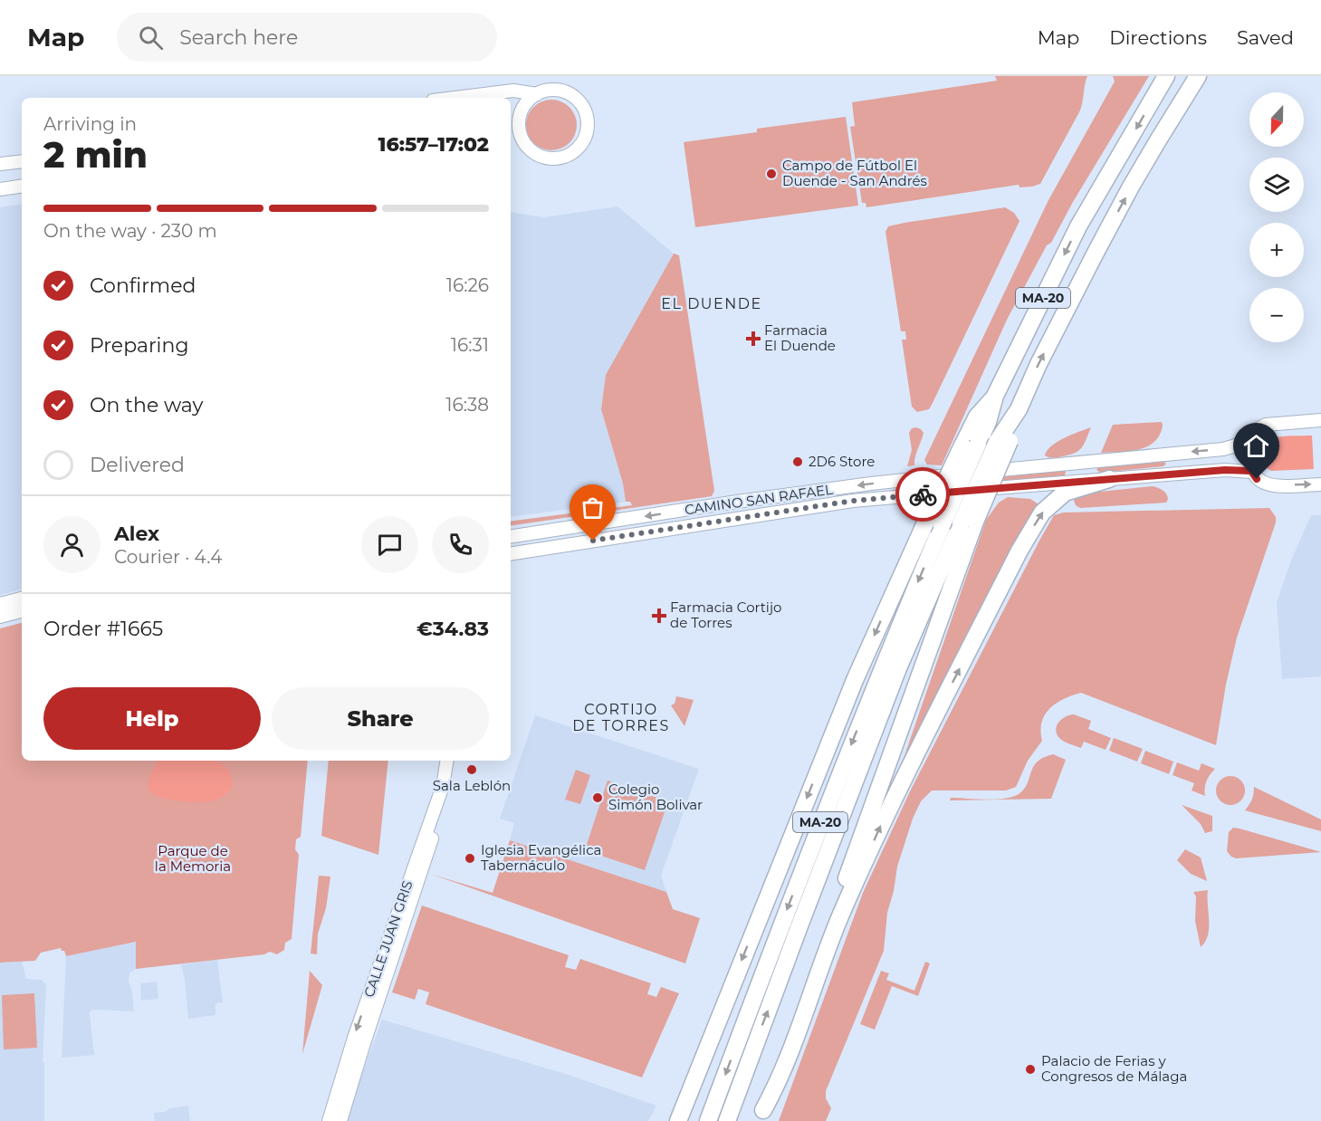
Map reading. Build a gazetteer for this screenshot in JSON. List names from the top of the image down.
{
  "streets": {
    "highway": ["MA-20"],
    "main road": ["CAMINO SAN RAFAEL", "CALLE JUAN GRIS"]
  },
  "districts": ["EL DUENDE", "CORTIJO DE TORRES"],
  "parks": ["Parque de la Memoria"],
  "places": {
    "other": [
      "Campo de Fútbol El Duende - San Andrés",
      "2D6 Store",
      "Sala Leblón",
      "Colegio Simón Bolivar",
      "Iglesia Evangélica Tabernáculo",
      "Palacio de Ferias y Congresos de Málaga"
    ],
    "health": ["Farmacia El Duende", "Farmacia Cortijo de Torres"]
  },
  "north": "bottom",
  "page": {
    "header": "Map",
    "search": "Search here",
    "nav": ["Map", "Directions", "Saved"],
    "map_buttons": ["+", "−"],
    "heading": ["2 min", "Arriving in", "16:57–17:02"],
    "panel": [
      "Alex",
      "Courier · 4.4",
      "Order #1665",
      "€34.83"
    ],
    "bar": "On the way · 230 m",
    "list": [
      ["Confirmed", "16:26"],
      ["Preparing", "16:31"],
      ["On the way", "16:38"],
      "Delivered"
    ],
    "buttons": ["Help", "Share"]
  }
}
